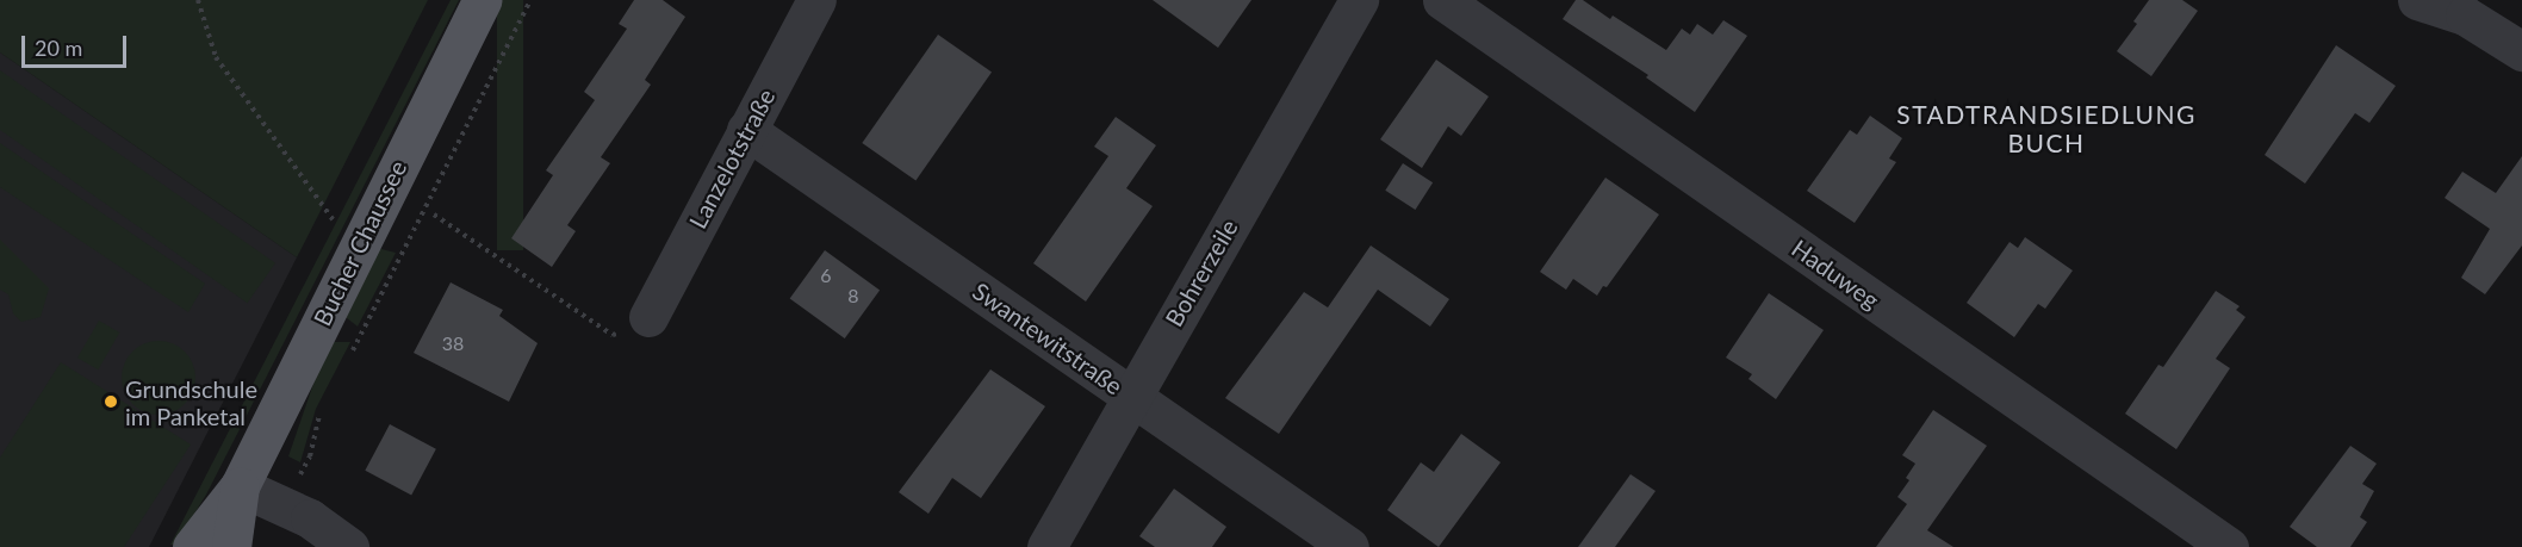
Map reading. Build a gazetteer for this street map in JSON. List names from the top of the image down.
{
  "streets": {
    "main road": ["Bucher Chaussee"],
    "street": [
      "Lanzelotstraße",
      "Bohrerzeile",
      "Haduweg",
      "Swantewitstraße"
    ]
  },
  "crossings": [
    ["Lanzelotstraße", "Swantewitstraße"],
    ["Bohrerzeile", "Swantewitstraße"]
  ],
  "districts": ["STADTRANDSIEDLUNG BUCH"],
  "places": ["Grundschule im Panketal"],
  "house_numbers": ["6", "8", "38"],
  "scale_bar": "20 m"
}
